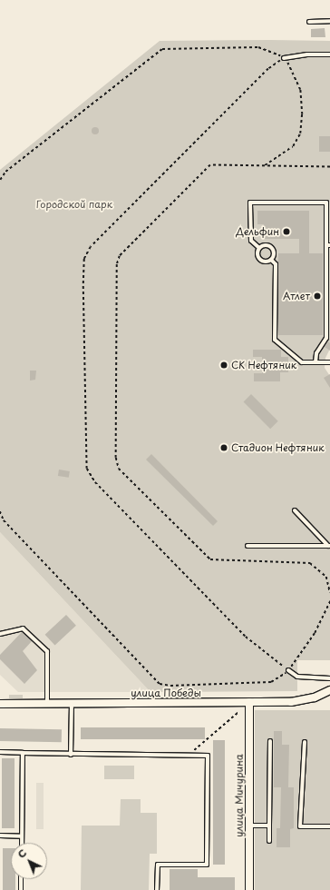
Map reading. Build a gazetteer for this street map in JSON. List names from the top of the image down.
{
  "streets": {
    "street": ["улица Победы", "улица Мичурина"]
  },
  "crossings": [
    ["улица Победы", "улица Мичурина"]
  ],
  "parks": ["Городской парк"],
  "places": [
    "Дельфин",
    "Атлет",
    "СК Нефтяник",
    "Стадион Нефтяник"
  ],
  "north": "top left"
}
